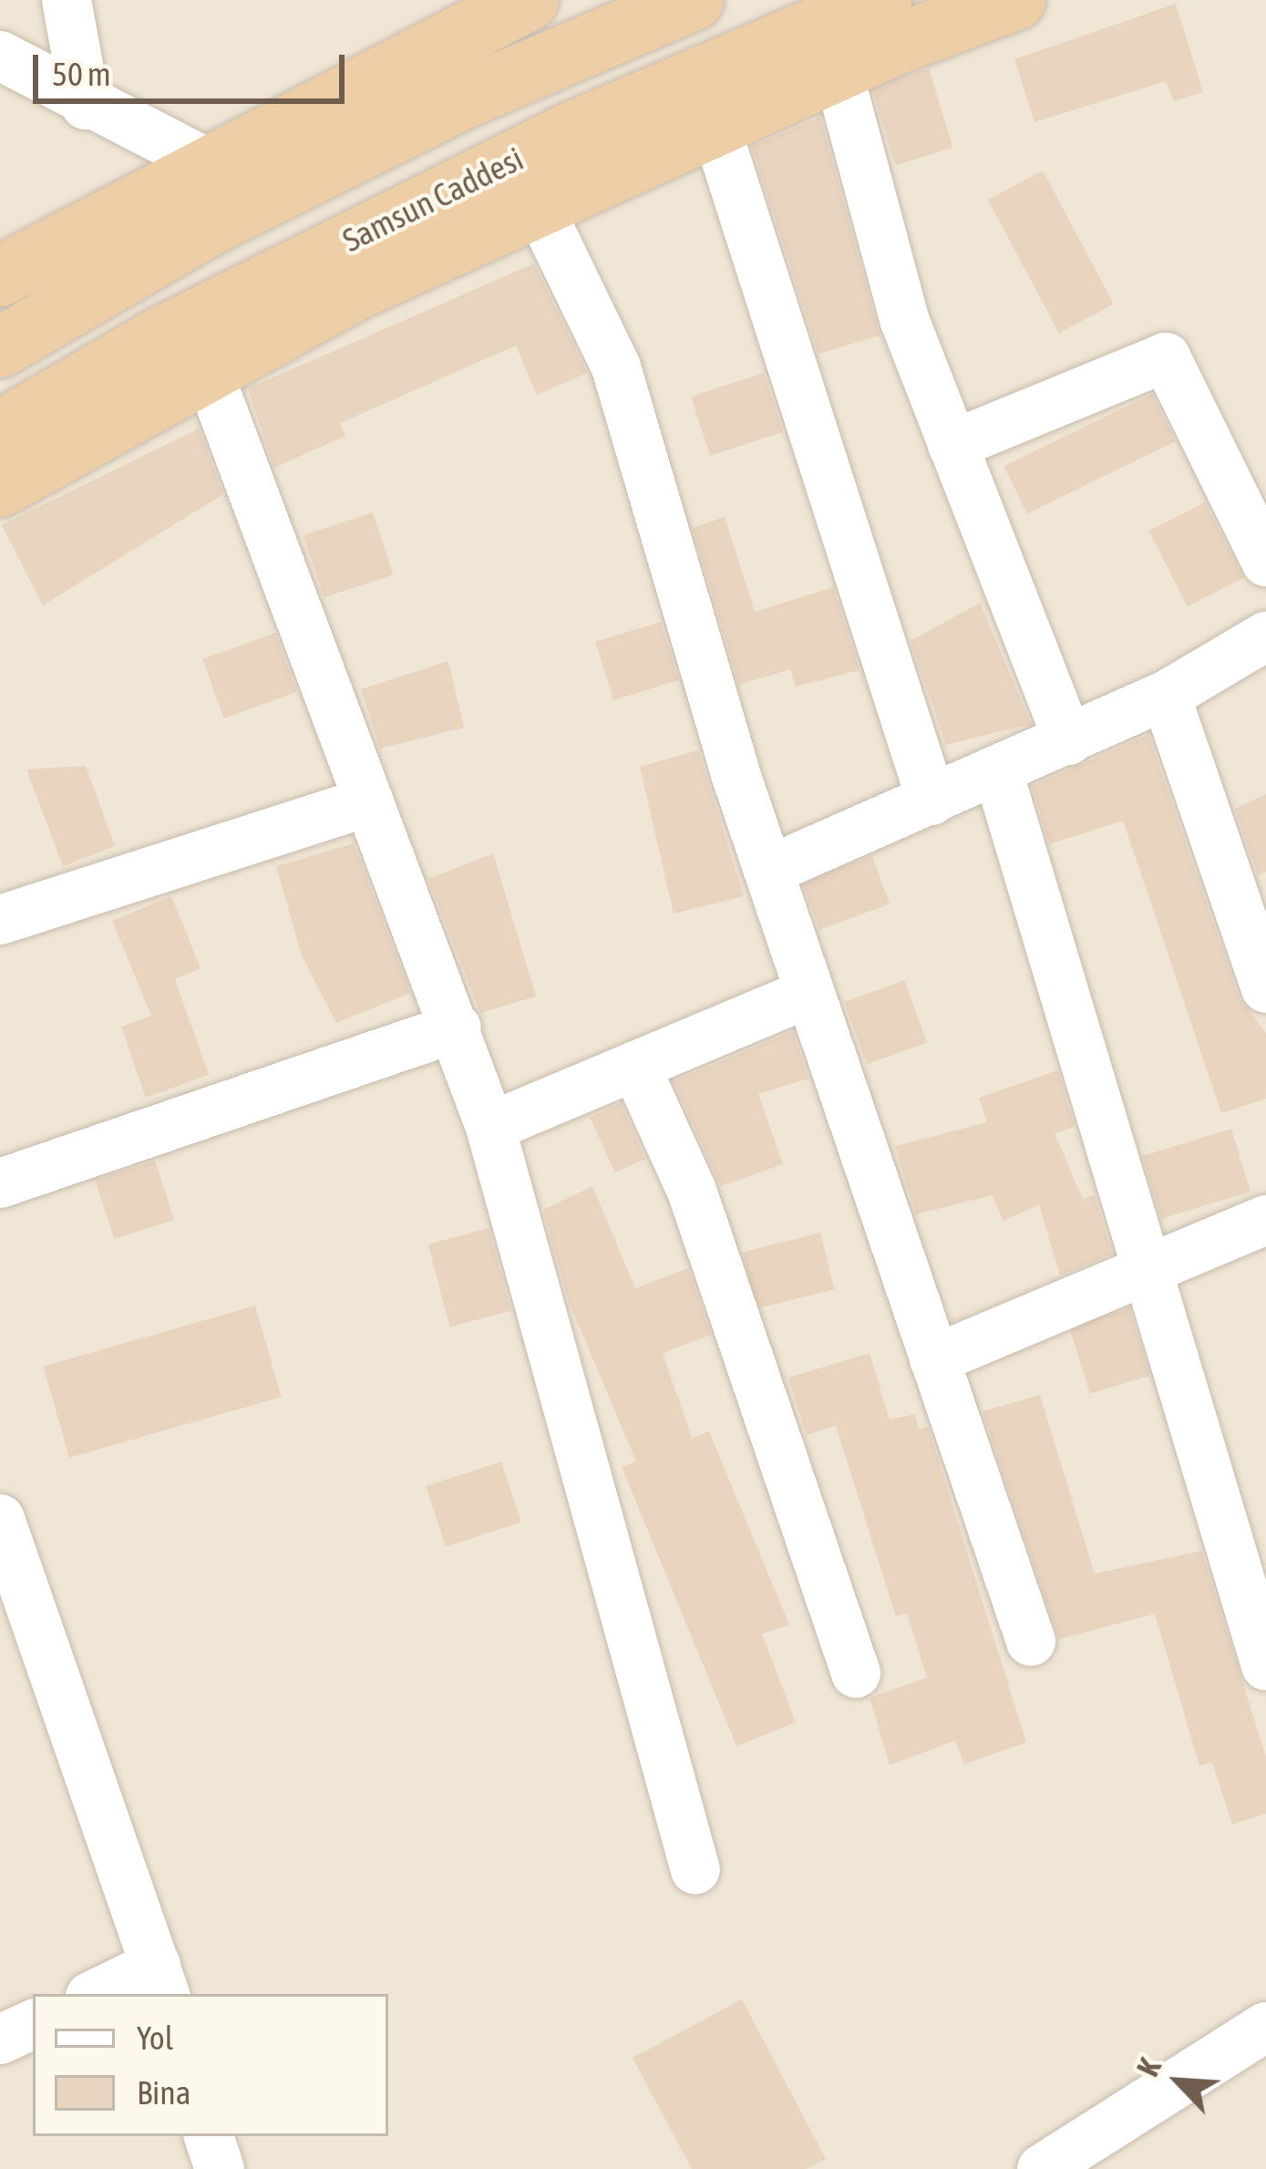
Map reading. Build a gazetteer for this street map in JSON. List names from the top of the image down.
{
  "streets": {
    "highway": ["Samsun Caddesi"]
  },
  "legend": ["Yol", "Bina"],
  "scale_bar": "50 m",
  "north": "top left"
}
